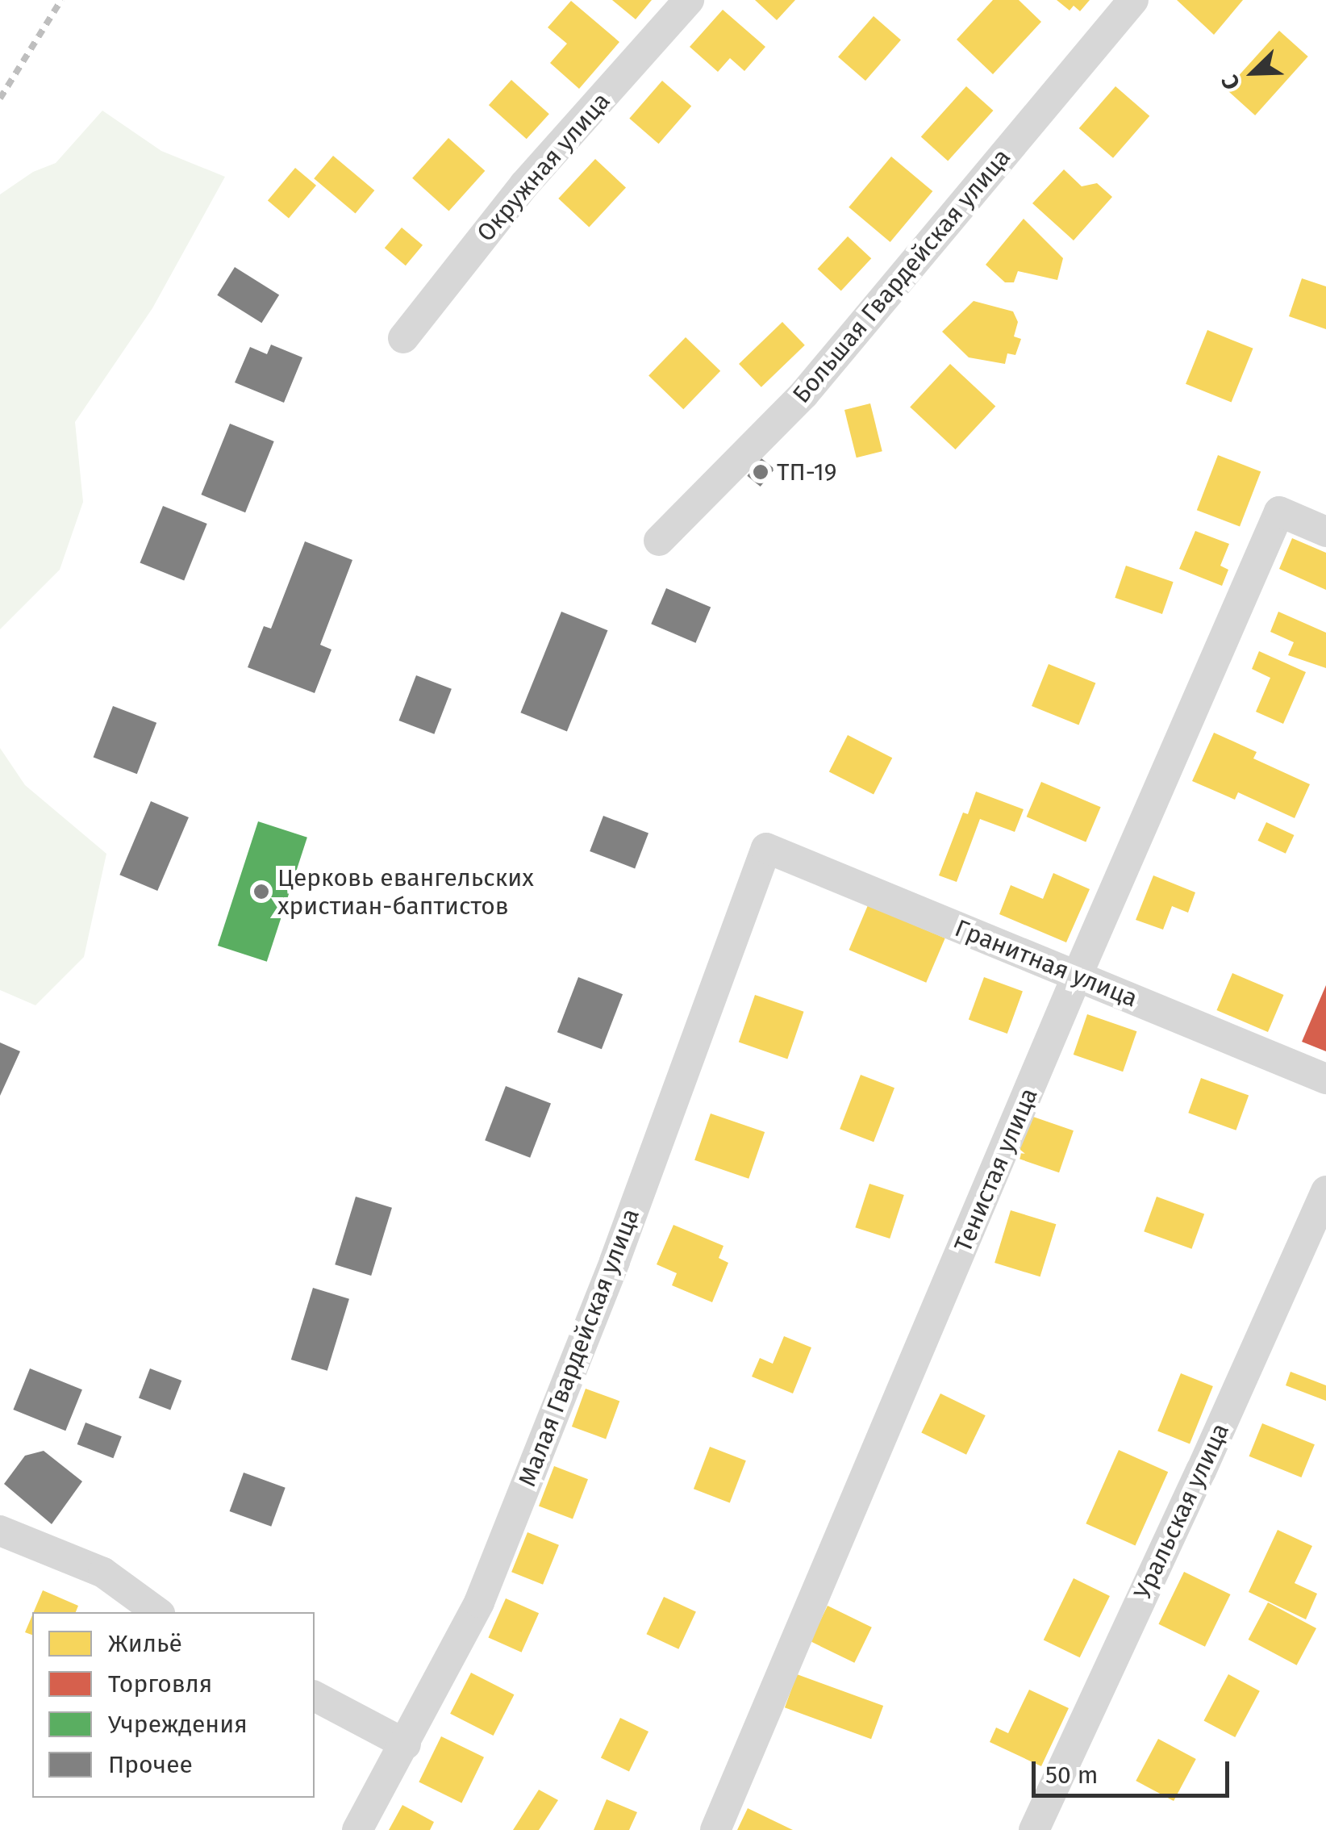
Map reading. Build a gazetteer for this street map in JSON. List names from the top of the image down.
{
  "streets": {
    "street": [
      "Окружная улица",
      "Большая Гвардейская улица",
      "Гранитная улица",
      "Тенистая улица",
      "Малая Гвардейская улица",
      "Уральская улица"
    ]
  },
  "crossings": [
    ["Гранитная улица", "Тенистая улица"],
    ["Гранитная улица", "Малая Гвардейская улица"]
  ],
  "places": ["ТП-19", "Церковь евангельских христиан-баптистов"],
  "legend": [
    "Жильё",
    "Торговля",
    "Учреждения",
    "Прочее"
  ],
  "scale_bar": "50 m",
  "north": "bottom left"
}
